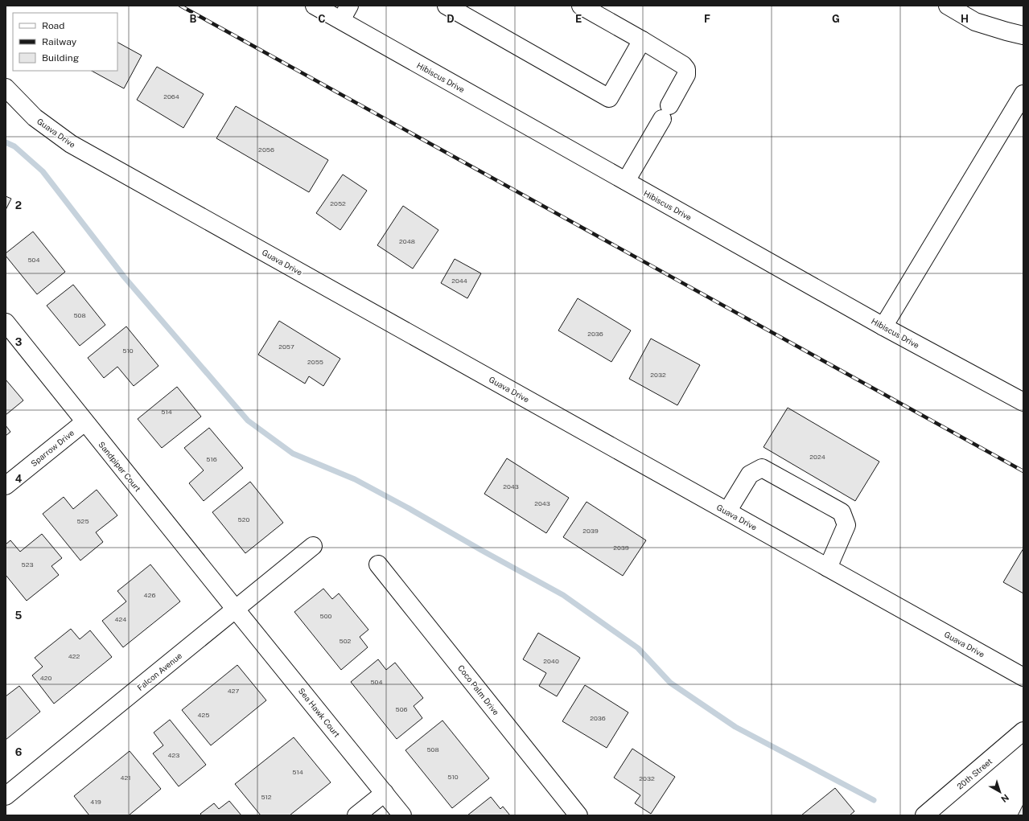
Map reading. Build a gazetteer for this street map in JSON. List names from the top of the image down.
{
  "streets": {
    "street": [
      "Hibiscus Drive",
      "Guava Drive",
      "Sparrow Drive",
      "Sandpiper Court",
      "Falcon Avenue",
      "Coco Palm Drive",
      "Sea Hawk Court",
      "20th Street"
    ]
  },
  "crossings": [
    ["Sparrow Drive", "Sandpiper Court"],
    ["Sandpiper Court", "Falcon Avenue"],
    ["Sandpiper Court", "Sea Hawk Court"],
    ["Falcon Avenue", "Sea Hawk Court"]
  ],
  "house_numbers": [
    "2064",
    "2056",
    "2052",
    "2048",
    "504",
    "2044",
    "508",
    "2036",
    "2057",
    "510",
    "2055",
    "2032",
    "514",
    "2024",
    "516",
    "2043",
    "2043",
    "520",
    "525",
    "2039",
    "2039",
    "523",
    "426",
    "500",
    "424",
    "502",
    "422",
    "2040",
    "420",
    "504",
    "427",
    "506",
    "425",
    "2036",
    "508",
    "423",
    "514",
    "510",
    "421",
    "2032",
    "512",
    "419"
  ],
  "legend": ["Road", "Railway", "Building"],
  "north": "bottom right",
  "grid": {
    "columns": [
      "B",
      "C",
      "D",
      "E",
      "F",
      "G",
      "H"
    ],
    "rows": [
      "2",
      "3",
      "4",
      "5",
      "6"
    ]
  }
}
